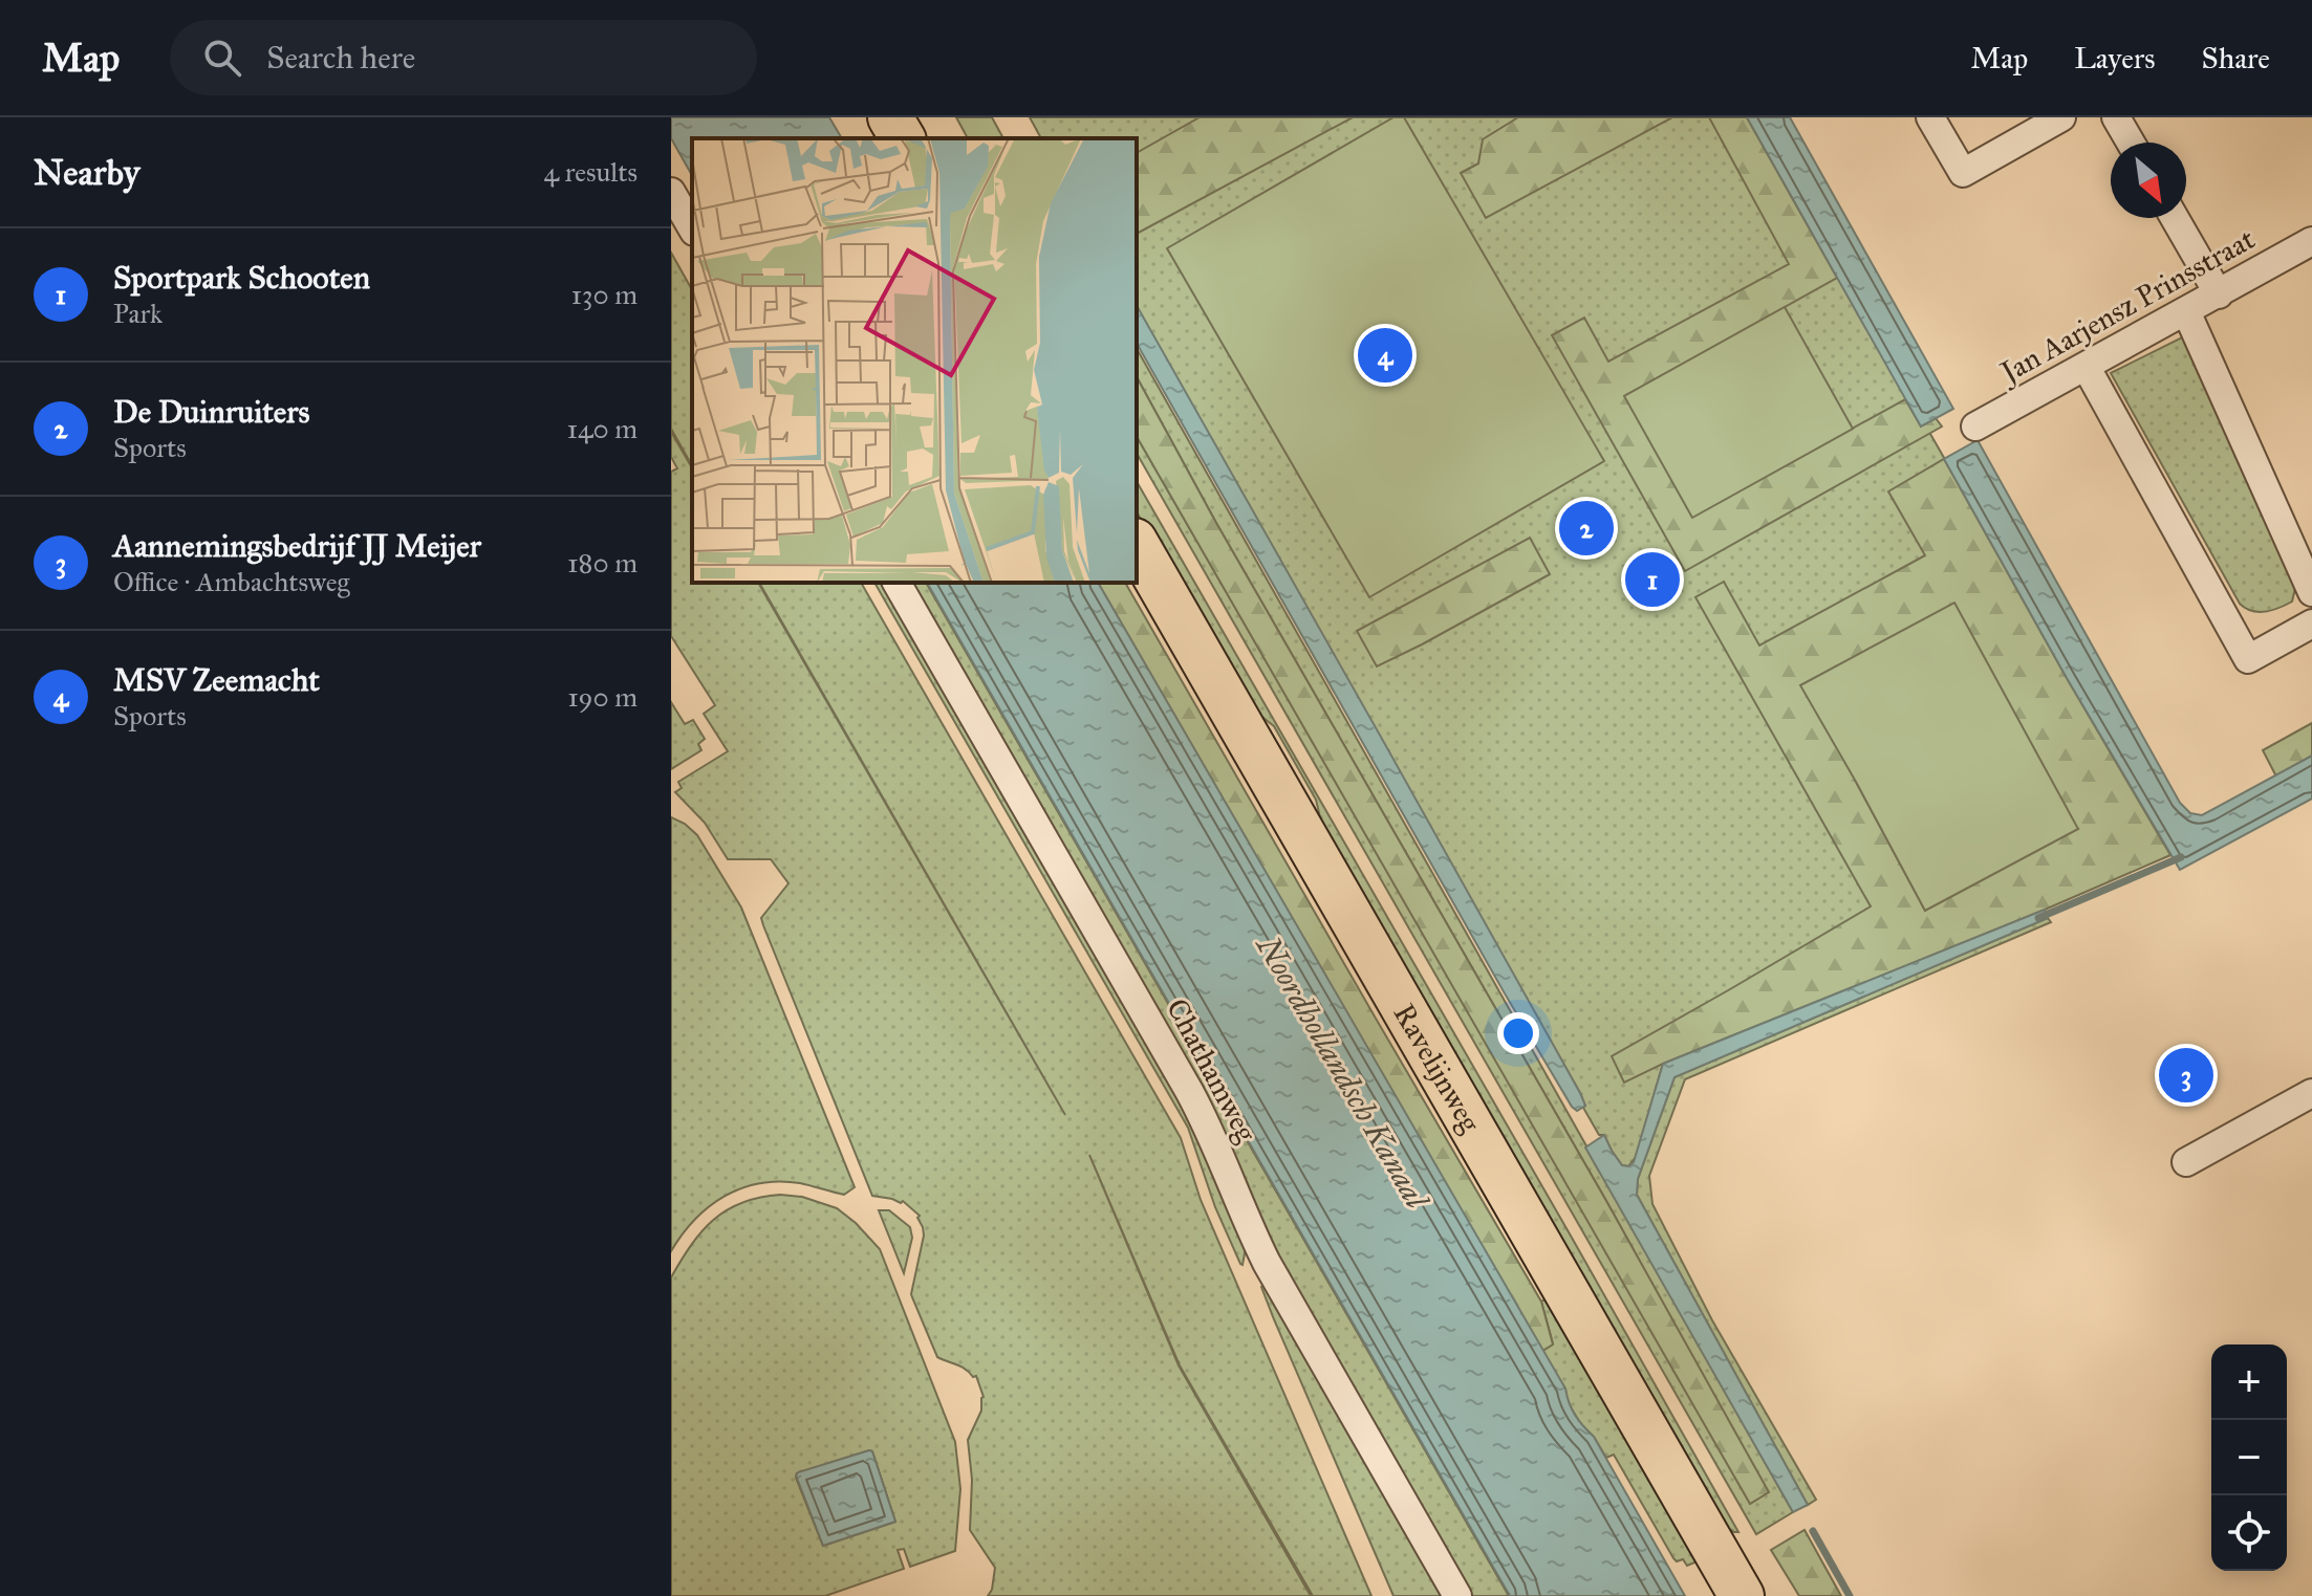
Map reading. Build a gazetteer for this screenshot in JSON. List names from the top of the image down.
{
  "streets": {
    "main road": ["Ravelijnweg"],
    "street": ["Jan Aarjensz Prinsstraat", "Chathamweg"]
  },
  "water": ["Noordhollandsch Kanaal"],
  "north": "bottom right",
  "page": {
    "header": "Map",
    "search": "Search here",
    "nav": ["Map", "Layers", "Share"],
    "heading": ["Nearby", "4 results"],
    "list": [
      {
        "mark": "1",
        "name": "Sportpark Schooten",
        "note": "Park",
        "value": "130 m"
      },
      {
        "mark": "2",
        "name": "De Duinruiters",
        "note": "Sports",
        "value": "140 m"
      },
      {
        "mark": "3",
        "name": "Aannemingsbedrijf JJ Meijer",
        "note": "Office · Ambachtsweg",
        "value": "180 m"
      },
      {
        "mark": "4",
        "name": "MSV Zeemacht",
        "note": "Sports",
        "value": "190 m"
      }
    ],
    "pins": [
      "4",
      "2",
      "1",
      "3"
    ],
    "map_buttons": ["+", "−"]
  }
}
